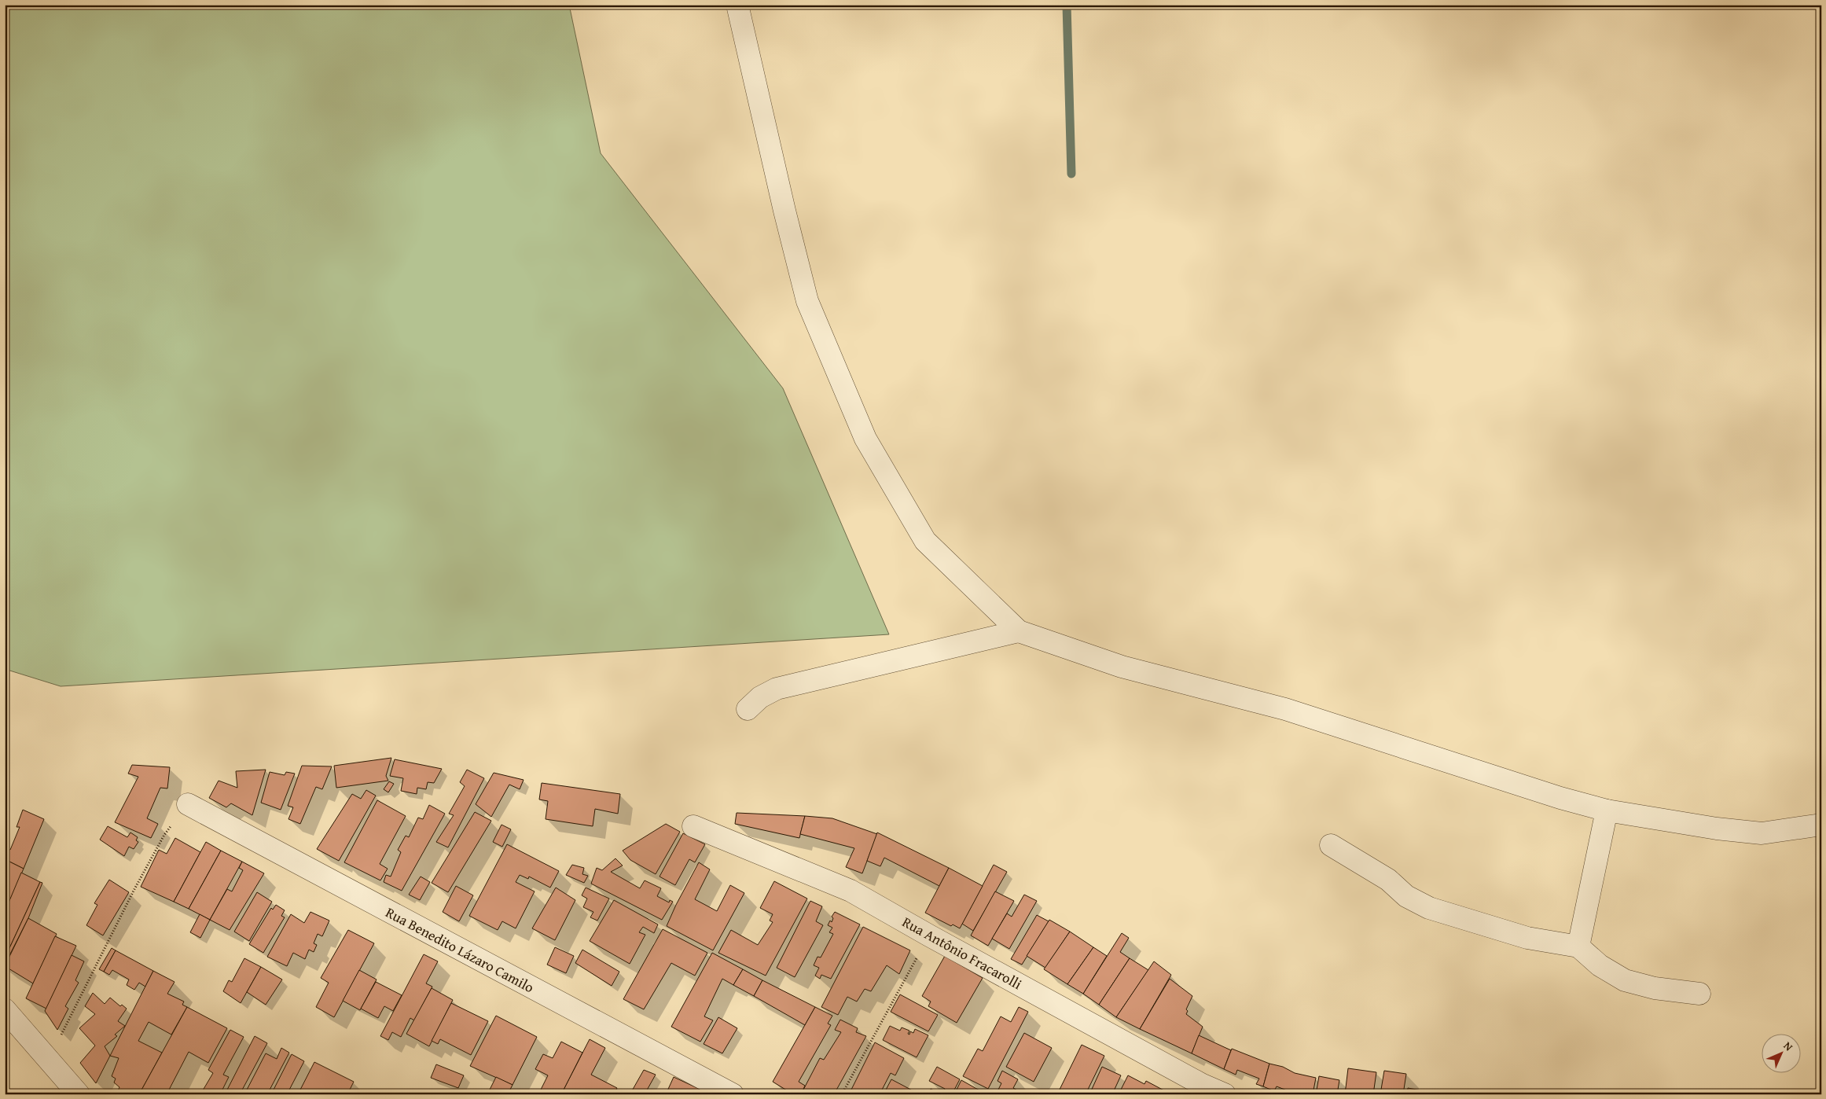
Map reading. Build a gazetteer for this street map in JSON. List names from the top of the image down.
{
  "streets": {
    "street": ["Rua Benedito Lázaro Camilo", "Rua Antônio Fracarolli"]
  },
  "north": "top right"
}
